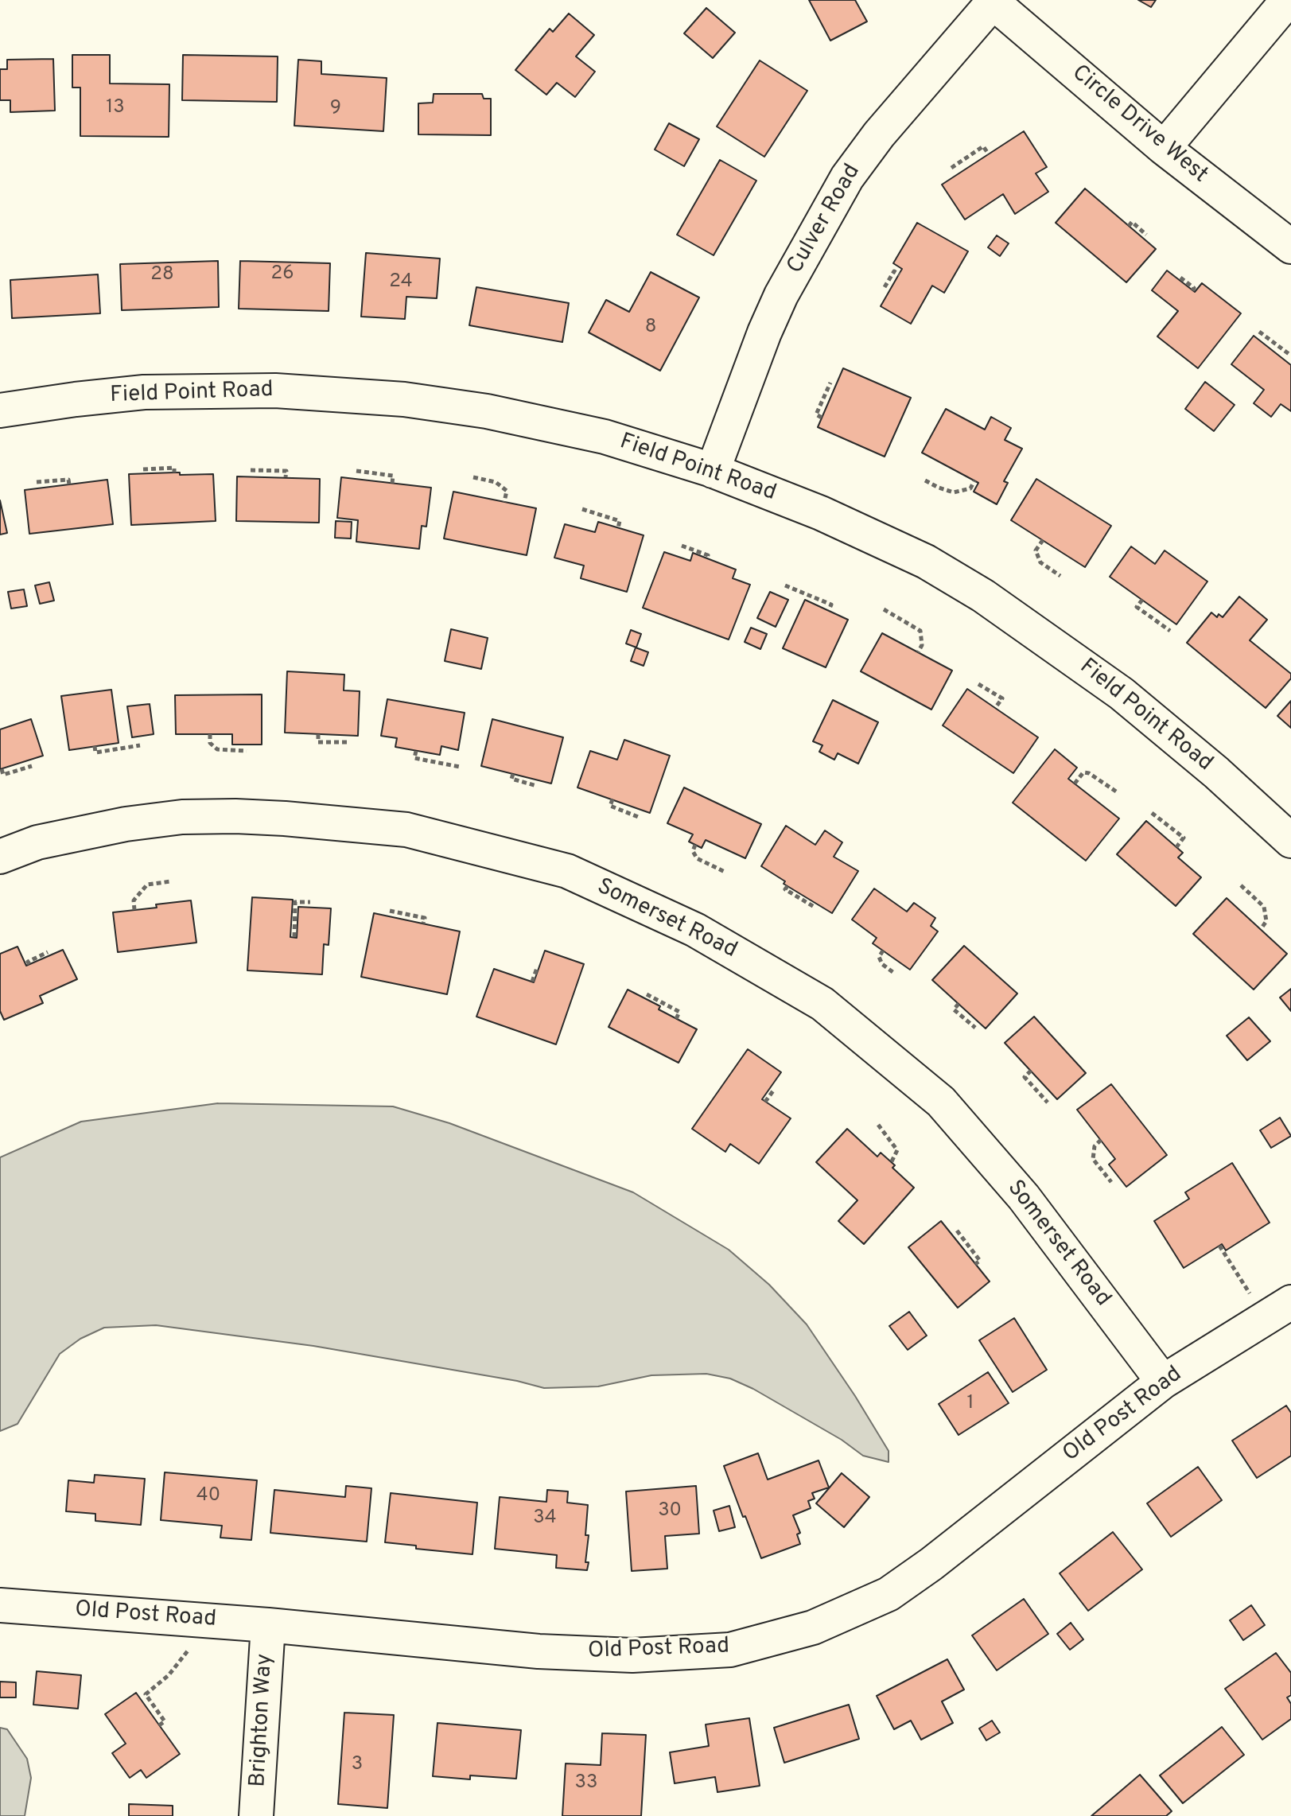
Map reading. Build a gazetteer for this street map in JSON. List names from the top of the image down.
{
  "streets": {
    "street": [
      "Circle Drive West",
      "Culver Road",
      "Field Point Road",
      "Somerset Road",
      "Old Post Road",
      "Brighton Way"
    ]
  },
  "crossings": [
    ["Circle Drive West", "Culver Road"],
    ["Culver Road", "Field Point Road"],
    ["Somerset Road", "Old Post Road"],
    ["Old Post Road", "Brighton Way"]
  ],
  "house_numbers": [
    "13",
    "9",
    "26",
    "28",
    "24",
    "8",
    "1",
    "40",
    "30",
    "34",
    "3",
    "33"
  ]
}
